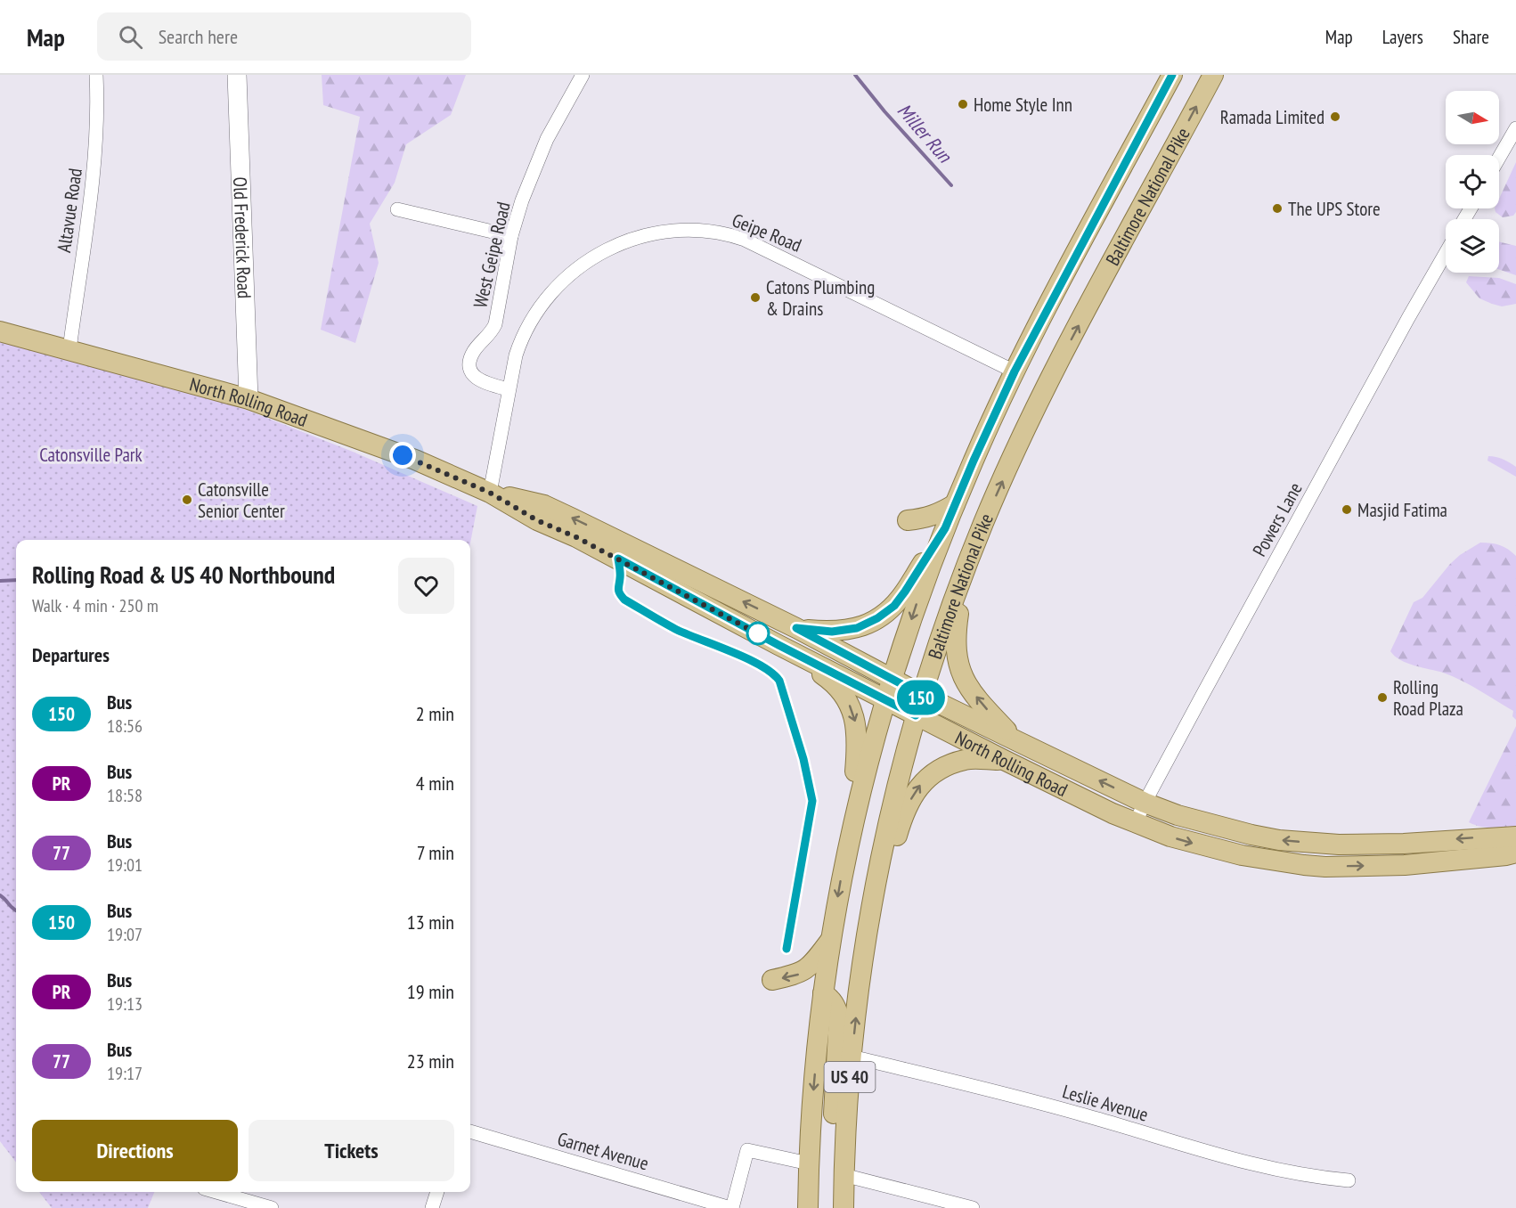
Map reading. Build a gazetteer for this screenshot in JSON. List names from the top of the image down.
{
  "streets": {
    "main road": ["Baltimore National Pike", "North Rolling Road", "US 40"],
    "street": [
      "Altavue Road",
      "Geipe Road",
      "Old Frederick Road",
      "West Geipe Road",
      "Powers Lane",
      "Leslie Avenue",
      "Garnet Avenue"
    ]
  },
  "crossings": [
    ["Baltimore National Pike", "Geipe Road"],
    ["Baltimore National Pike", "North Rolling Road"],
    ["Baltimore National Pike", "Leslie Avenue"],
    ["Altavue Road", "North Rolling Road"],
    ["Geipe Road", "West Geipe Road"],
    ["Geipe Road", "North Rolling Road"],
    ["Old Frederick Road", "North Rolling Road"],
    ["North Rolling Road", "Powers Lane"]
  ],
  "water": ["Miller Run"],
  "parks": ["Catonsville Park"],
  "places": [
    "Home Style Inn",
    "Ramada Limited",
    "The UPS Store",
    "Catons Plumbing & Drains",
    "Catonsville Senior Center",
    "Masjid Fatima",
    "Rolling Road Plaza"
  ],
  "lines": ["bus line 150"],
  "north": "right",
  "page": {
    "header": "Map",
    "search": "Search here",
    "nav": ["Map", "Layers", "Share"],
    "on_map": "150",
    "heading": [
      ["Rolling Road & US 40 Northbound", "Walk · 4 min · 250 m"],
      "Departures"
    ],
    "list": [
      {
        "mark": "150",
        "name": "Bus",
        "note": "18:56",
        "value": "2 min"
      },
      {
        "mark": "PR",
        "name": "Bus",
        "note": "18:58",
        "value": "4 min"
      },
      {
        "mark": "77",
        "name": "Bus",
        "note": "19:01",
        "value": "7 min"
      },
      {
        "mark": "150",
        "name": "Bus",
        "note": "19:07",
        "value": "13 min"
      },
      {
        "mark": "PR",
        "name": "Bus",
        "note": "19:13",
        "value": "19 min"
      },
      {
        "mark": "77",
        "name": "Bus",
        "note": "19:17",
        "value": "23 min"
      }
    ],
    "buttons": ["Directions", "Tickets"]
  }
}
